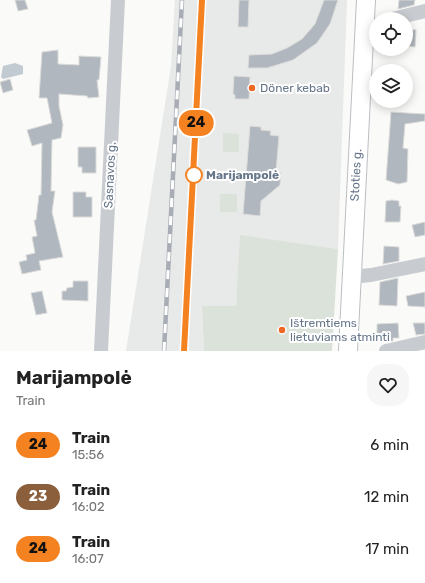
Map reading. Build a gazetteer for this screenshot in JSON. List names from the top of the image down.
{
  "streets": {
    "main road": ["Stoties g."],
    "street": ["Sasnavos g."]
  },
  "places": ["Döner kebab", "Marijampolė", "Ištremtiems lietuviams atminti"],
  "page": {
    "on_map": "24",
    "heading": ["Marijampolė", "Train"],
    "list": [
      {
        "mark": "24",
        "name": "Train",
        "note": "15:56",
        "value": "6 min"
      },
      {
        "mark": "23",
        "name": "Train",
        "note": "16:02",
        "value": "12 min"
      },
      {
        "mark": "24",
        "name": "Train",
        "note": "16:07",
        "value": "17 min"
      }
    ]
  }
}
